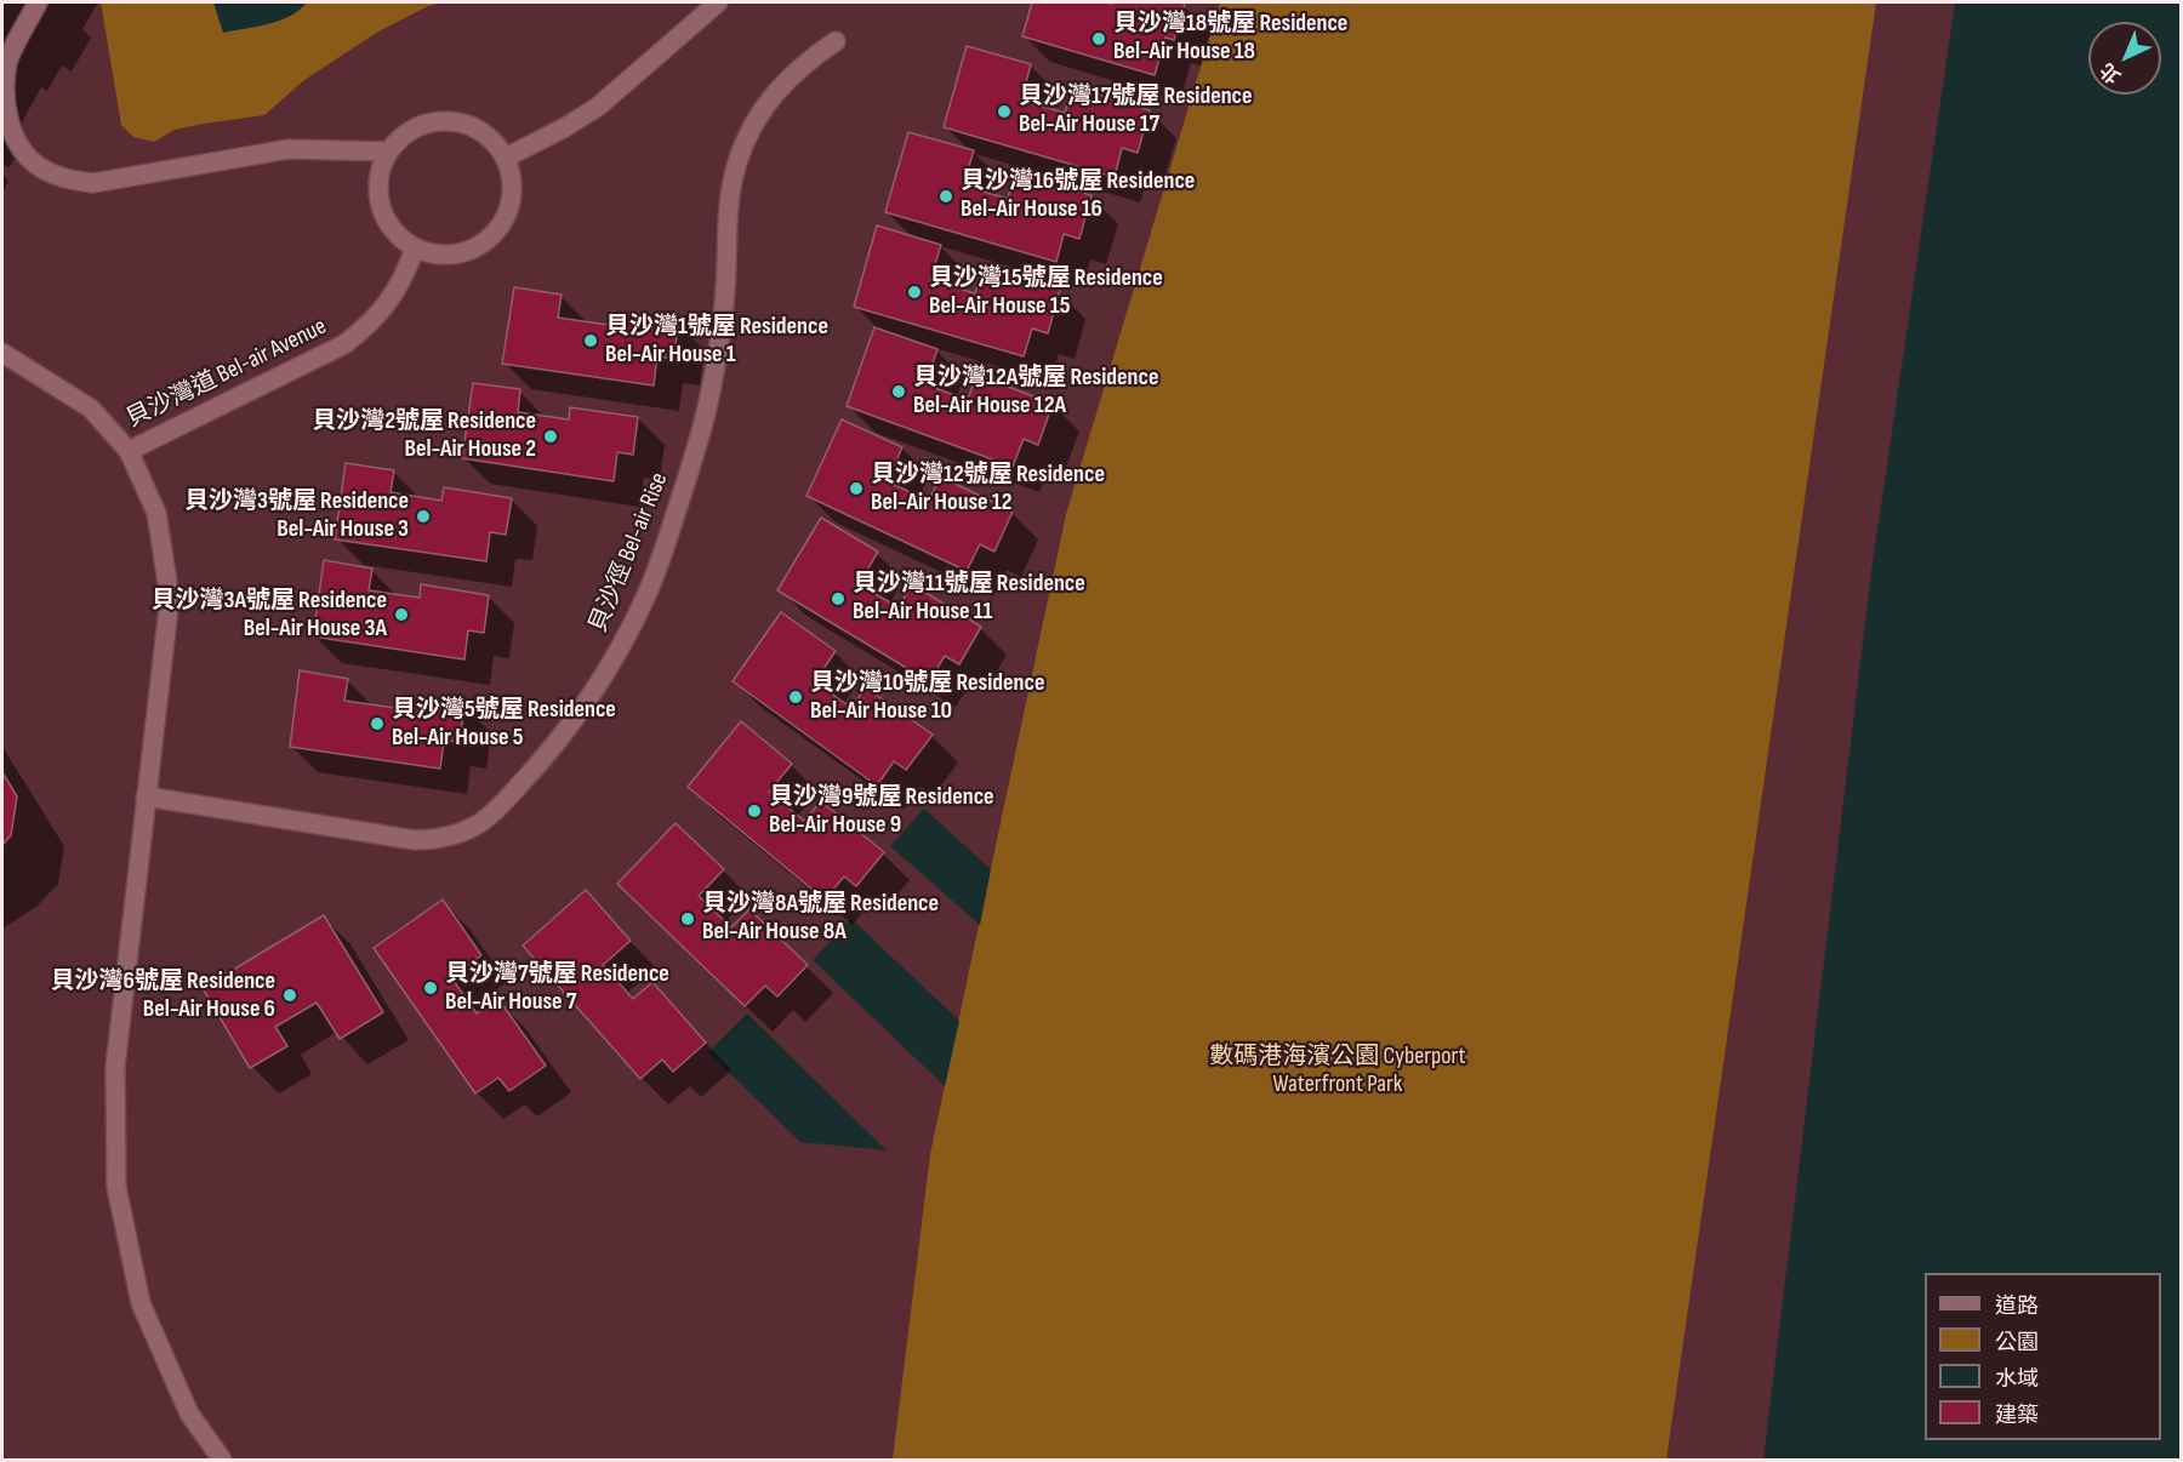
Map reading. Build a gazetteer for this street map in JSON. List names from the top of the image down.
{
  "streets": {
    "street": ["貝沙灣道 Bel-air Avenue", "貝沙徑 Bel-air Rise"]
  },
  "parks": ["數碼港海濱公園 Cyberport Waterfront Park"],
  "places": [
    "貝沙灣18號屋 Residence Bel-Air House 18",
    "貝沙灣17號屋 Residence Bel-Air House 17",
    "貝沙灣16號屋 Residence Bel-Air House 16",
    "貝沙灣15號屋 Residence Bel-Air House 15",
    "貝沙灣1號屋 Residence Bel-Air House 1",
    "貝沙灣12A號屋 Residence Bel-Air House 12A",
    "貝沙灣2號屋 Residence Bel-Air House 2",
    "貝沙灣12號屋 Residence Bel-Air House 12",
    "貝沙灣3號屋 Residence Bel-Air House 3",
    "貝沙灣11號屋 Residence Bel-Air House 11",
    "貝沙灣3A號屋 Residence Bel-Air House 3A",
    "貝沙灣10號屋 Residence Bel-Air House 10",
    "貝沙灣5號屋 Residence Bel-Air House 5",
    "貝沙灣9號屋 Residence Bel-Air House 9",
    "貝沙灣8A號屋 Residence Bel-Air House 8A",
    "貝沙灣7號屋 Residence Bel-Air House 7",
    "貝沙灣6號屋 Residence Bel-Air House 6"
  ],
  "legend": [
    "道路",
    "公園",
    "水域",
    "建築"
  ],
  "north": "bottom left"
}
